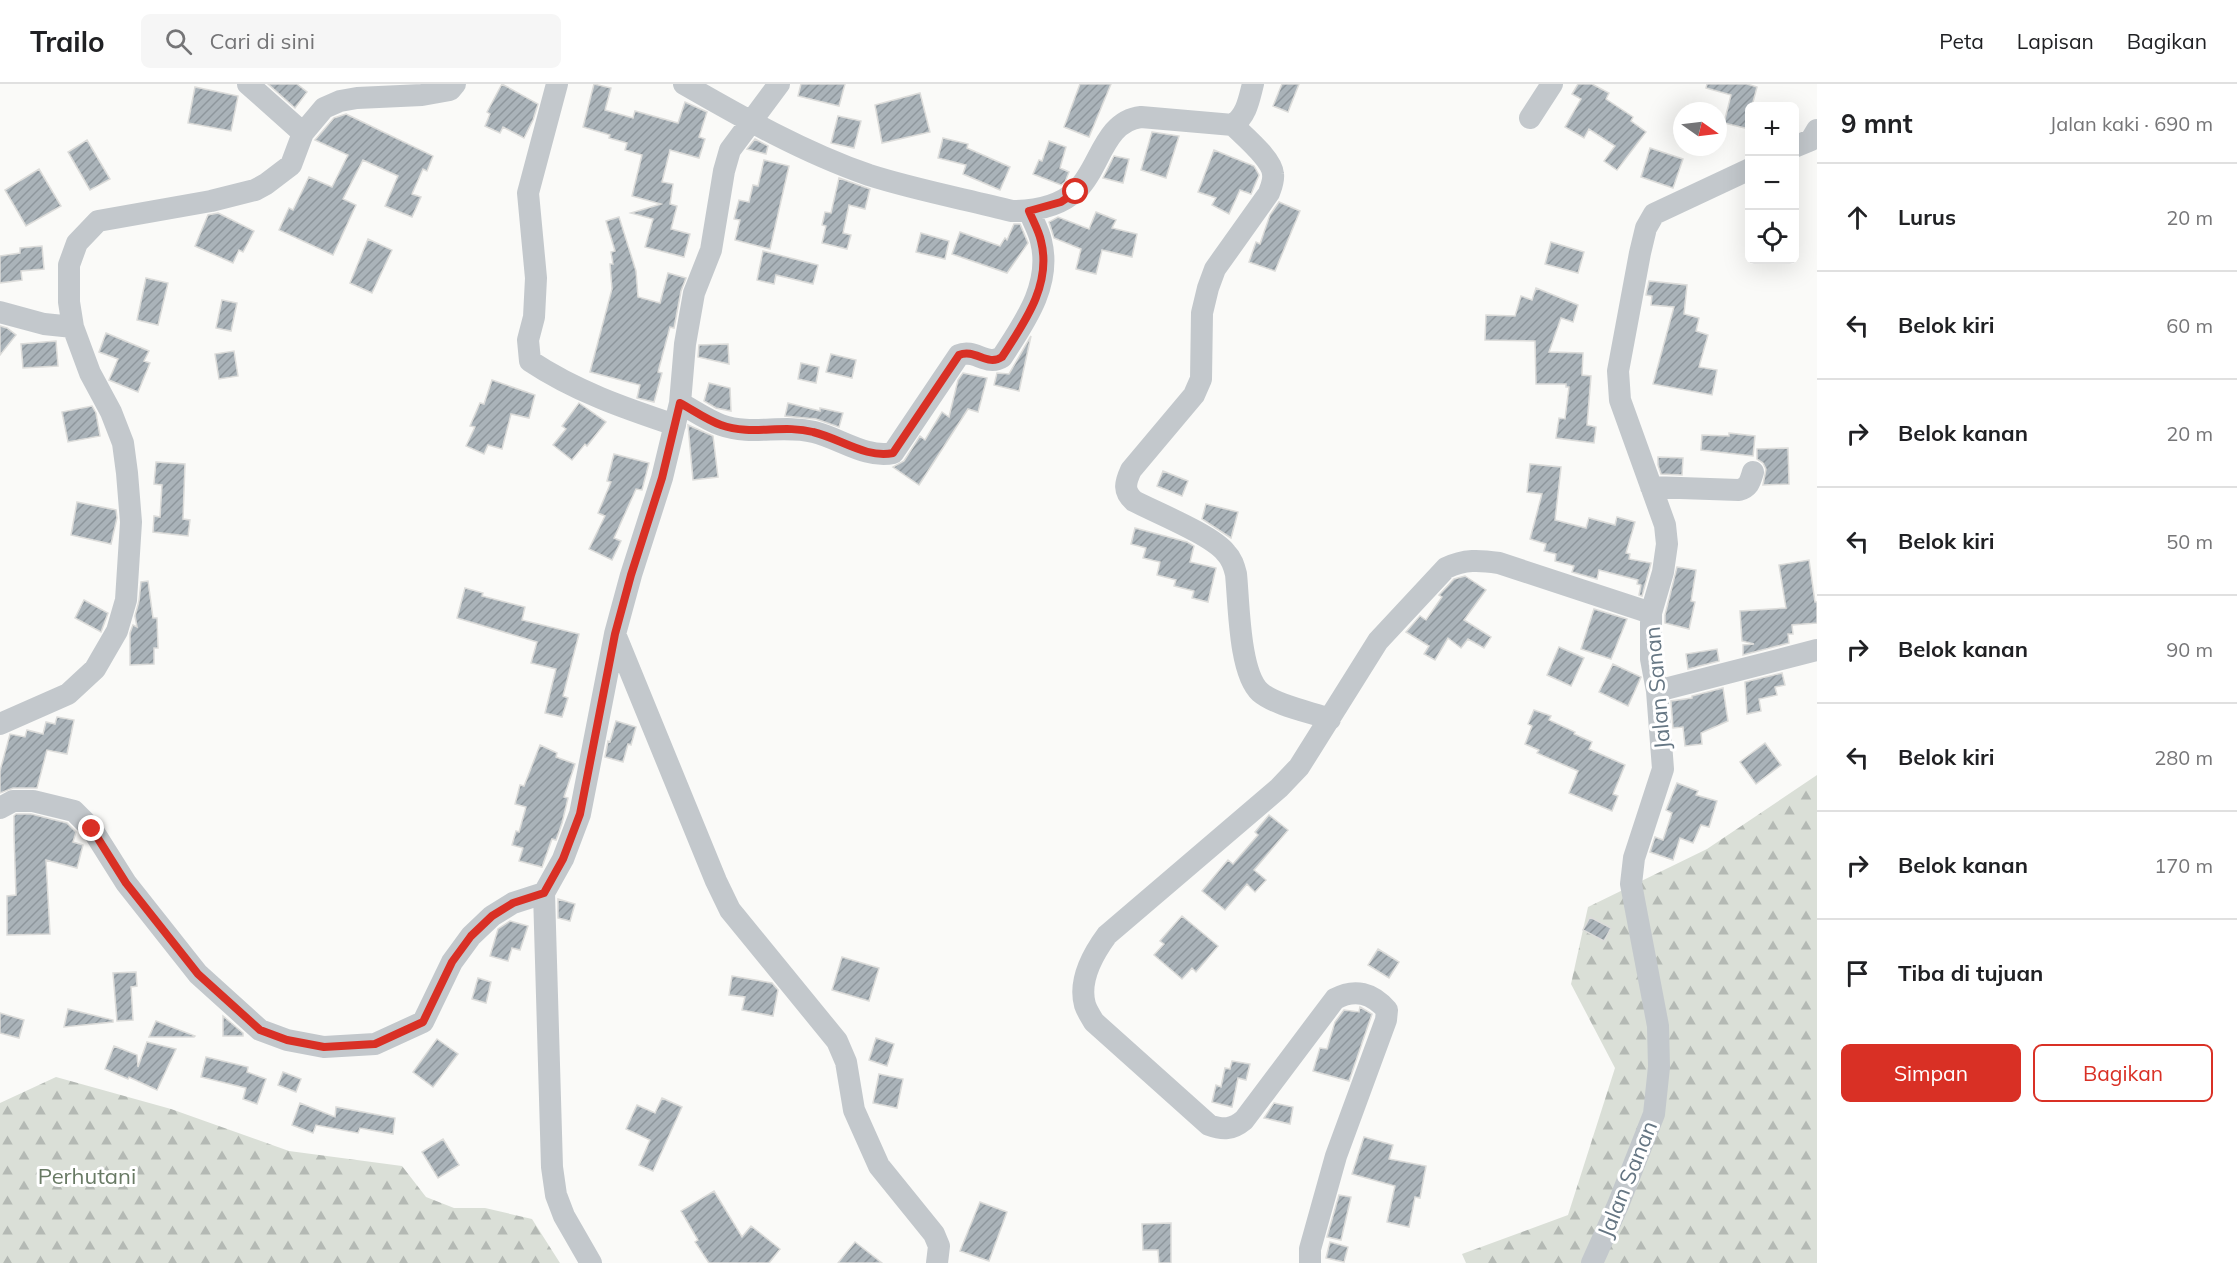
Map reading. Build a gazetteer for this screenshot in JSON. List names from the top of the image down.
{
  "streets": {
    "street": ["Jalan Sanan"]
  },
  "parks": ["Perhutani"],
  "north": "right",
  "page": {
    "header": "Trailo",
    "search": "Cari di sini",
    "nav": ["Peta", "Lapisan", "Bagikan"],
    "heading": ["9 mnt", "Jalan kaki · 690 m"],
    "map_buttons": ["+", "−"],
    "list": [
      ["Lurus", "20 m"],
      ["Belok kiri", "60 m"],
      ["Belok kanan", "20 m"],
      ["Belok kiri", "50 m"],
      ["Belok kanan", "90 m"],
      ["Belok kiri", "280 m"],
      ["Belok kanan", "170 m"],
      "Tiba di tujuan"
    ],
    "buttons": ["Simpan", "Bagikan"]
  }
}
